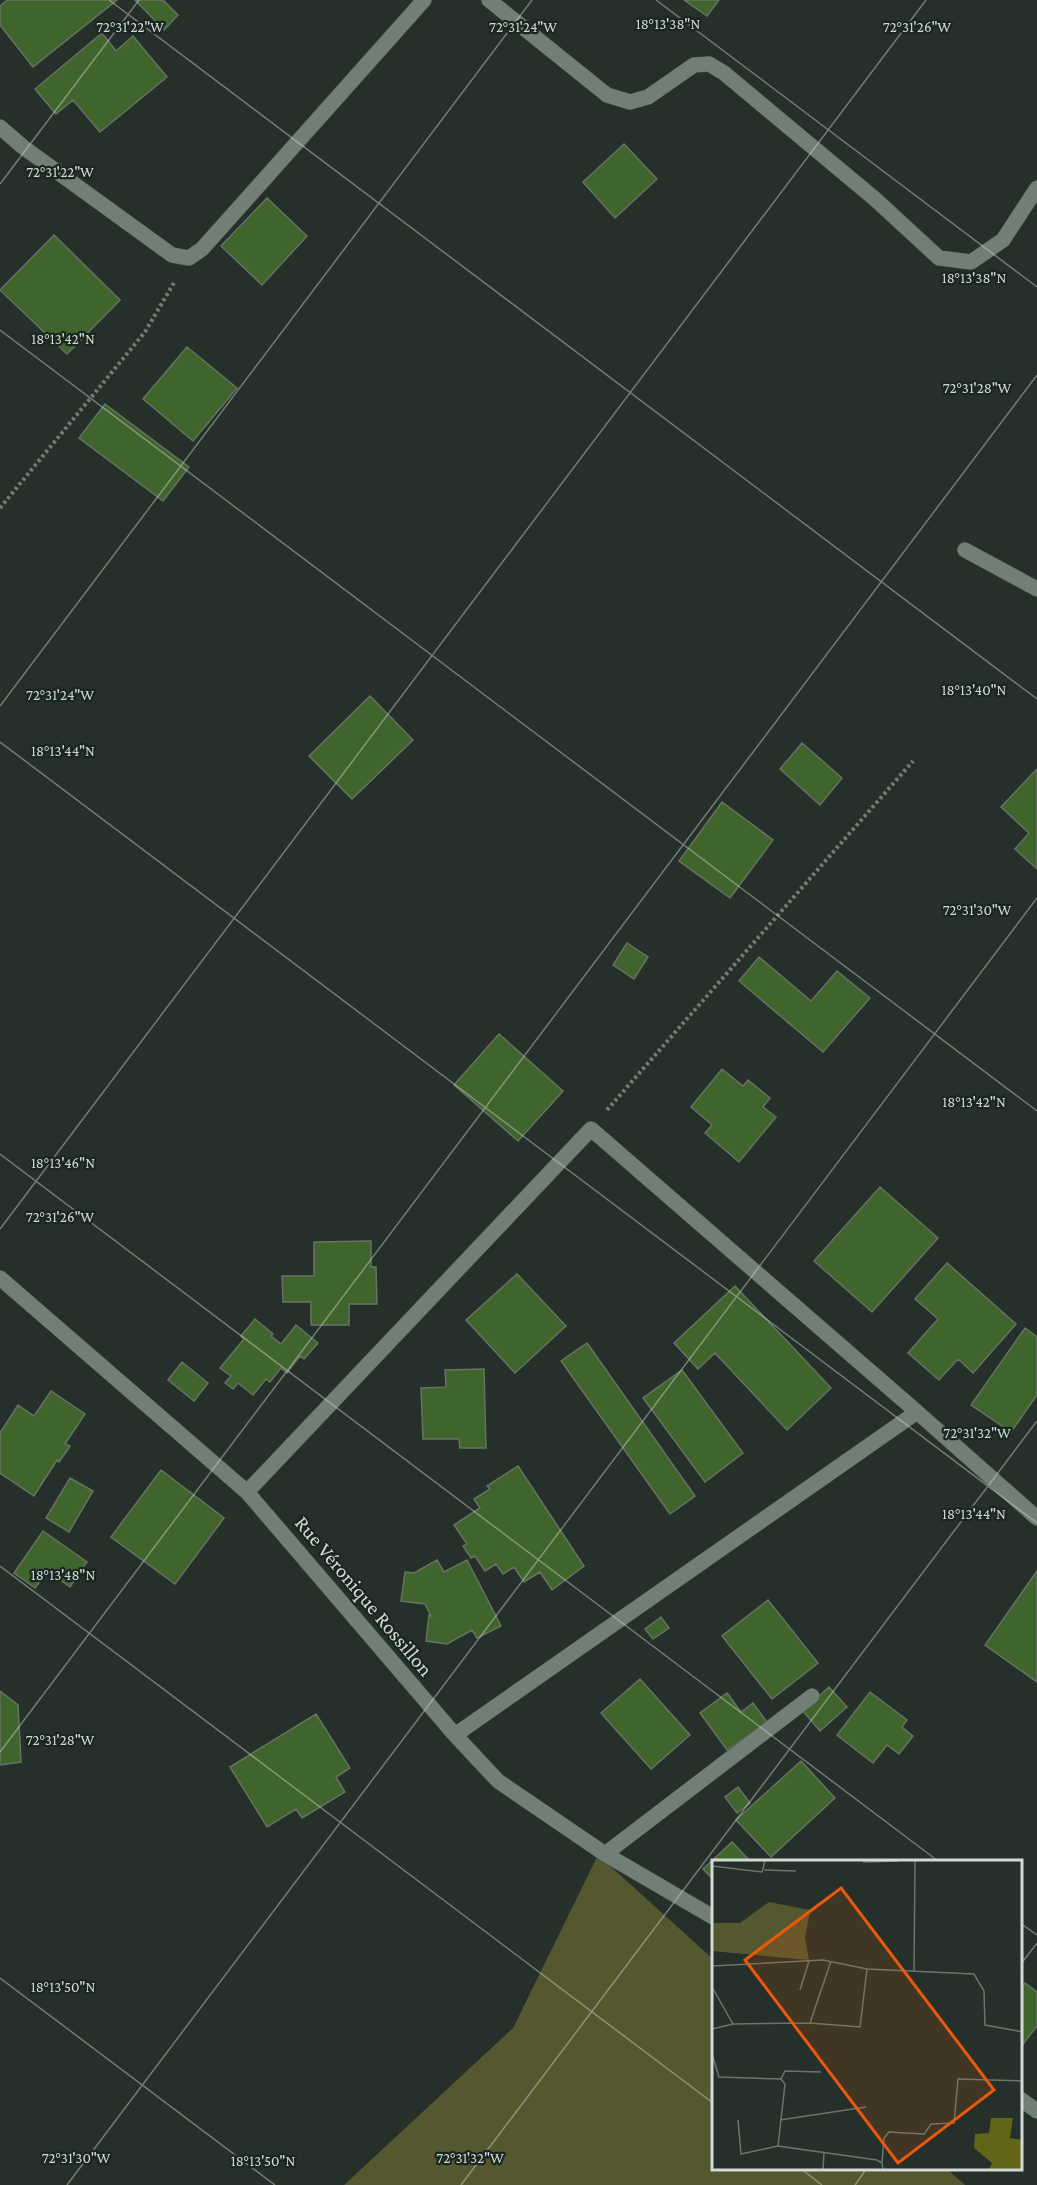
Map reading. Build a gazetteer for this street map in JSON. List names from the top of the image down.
{
  "streets": {
    "street": ["Rue Véronique Rossillon"]
  },
  "coordinates": [
    "18°13'38\"N",
    "72°31'22\"W",
    "72°31'24\"W",
    "72°31'26\"W",
    "18°13'42\"N",
    "72°31'28\"W",
    "18°13'40\"N",
    "18°13'44\"N",
    "72°31'30\"W",
    "18°13'46\"N",
    "72°31'32\"W",
    "18°13'48\"N",
    "18°13'50\"N"
  ]
}
